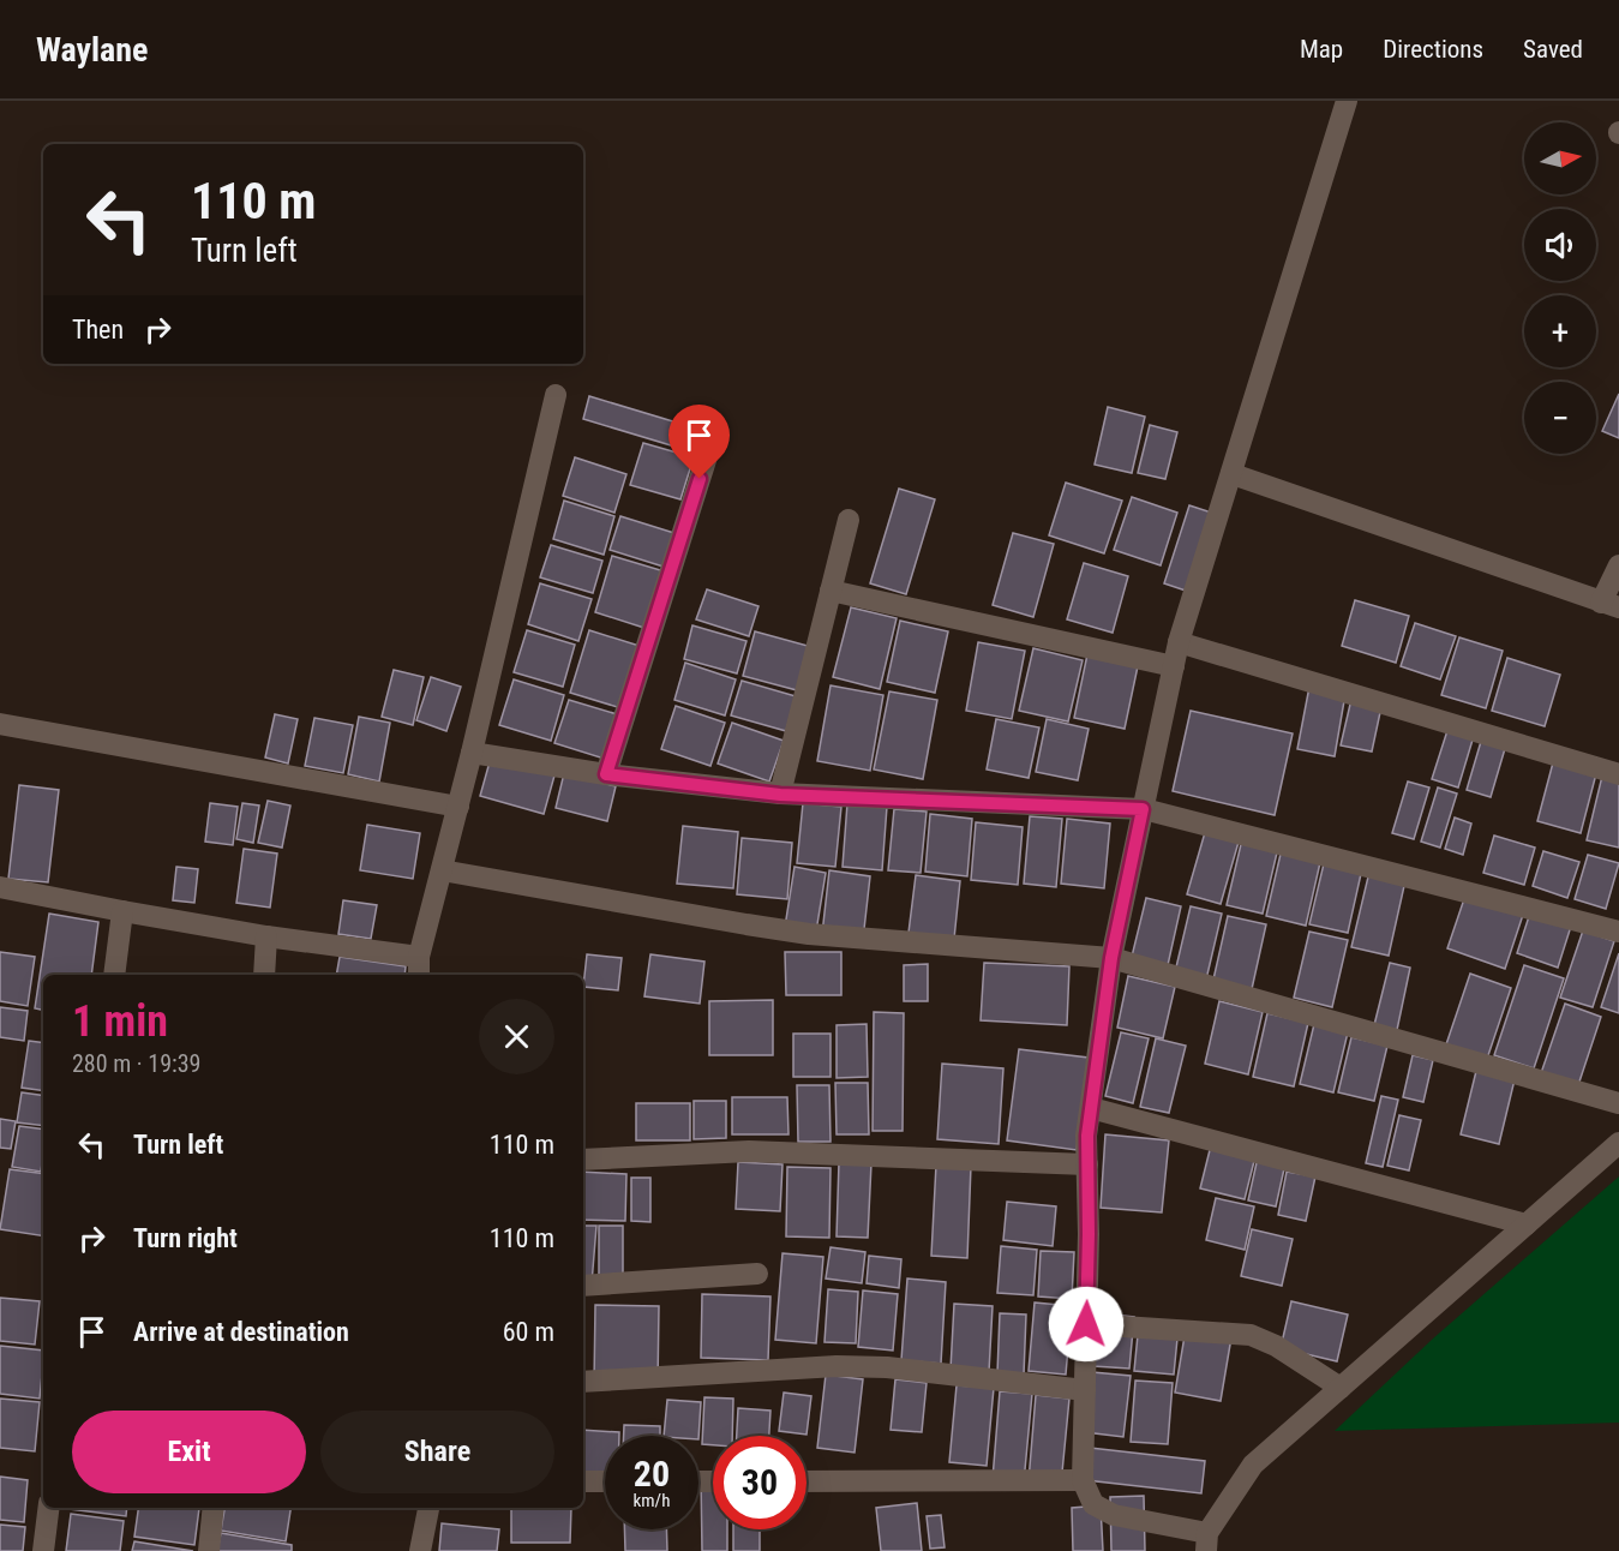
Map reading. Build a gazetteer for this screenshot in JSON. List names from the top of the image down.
{
  "north": "right",
  "page": {
    "header": "Waylane",
    "nav": ["Map", "Directions", "Saved"],
    "map_buttons": ["+", "−"],
    "turn": ["110 m", "Turn left"],
    "then": "Then",
    "heading": ["1 min", "280 m · 19:39"],
    "list": [
      {
        "name": "Turn left",
        "value": "110 m"
      },
      {
        "name": "Turn right",
        "value": "110 m"
      },
      {
        "name": "Arrive at destination",
        "value": "60 m"
      }
    ],
    "buttons": ["Exit", "Share"],
    "speed": "20 km/h",
    "limit": "30"
  }
}
